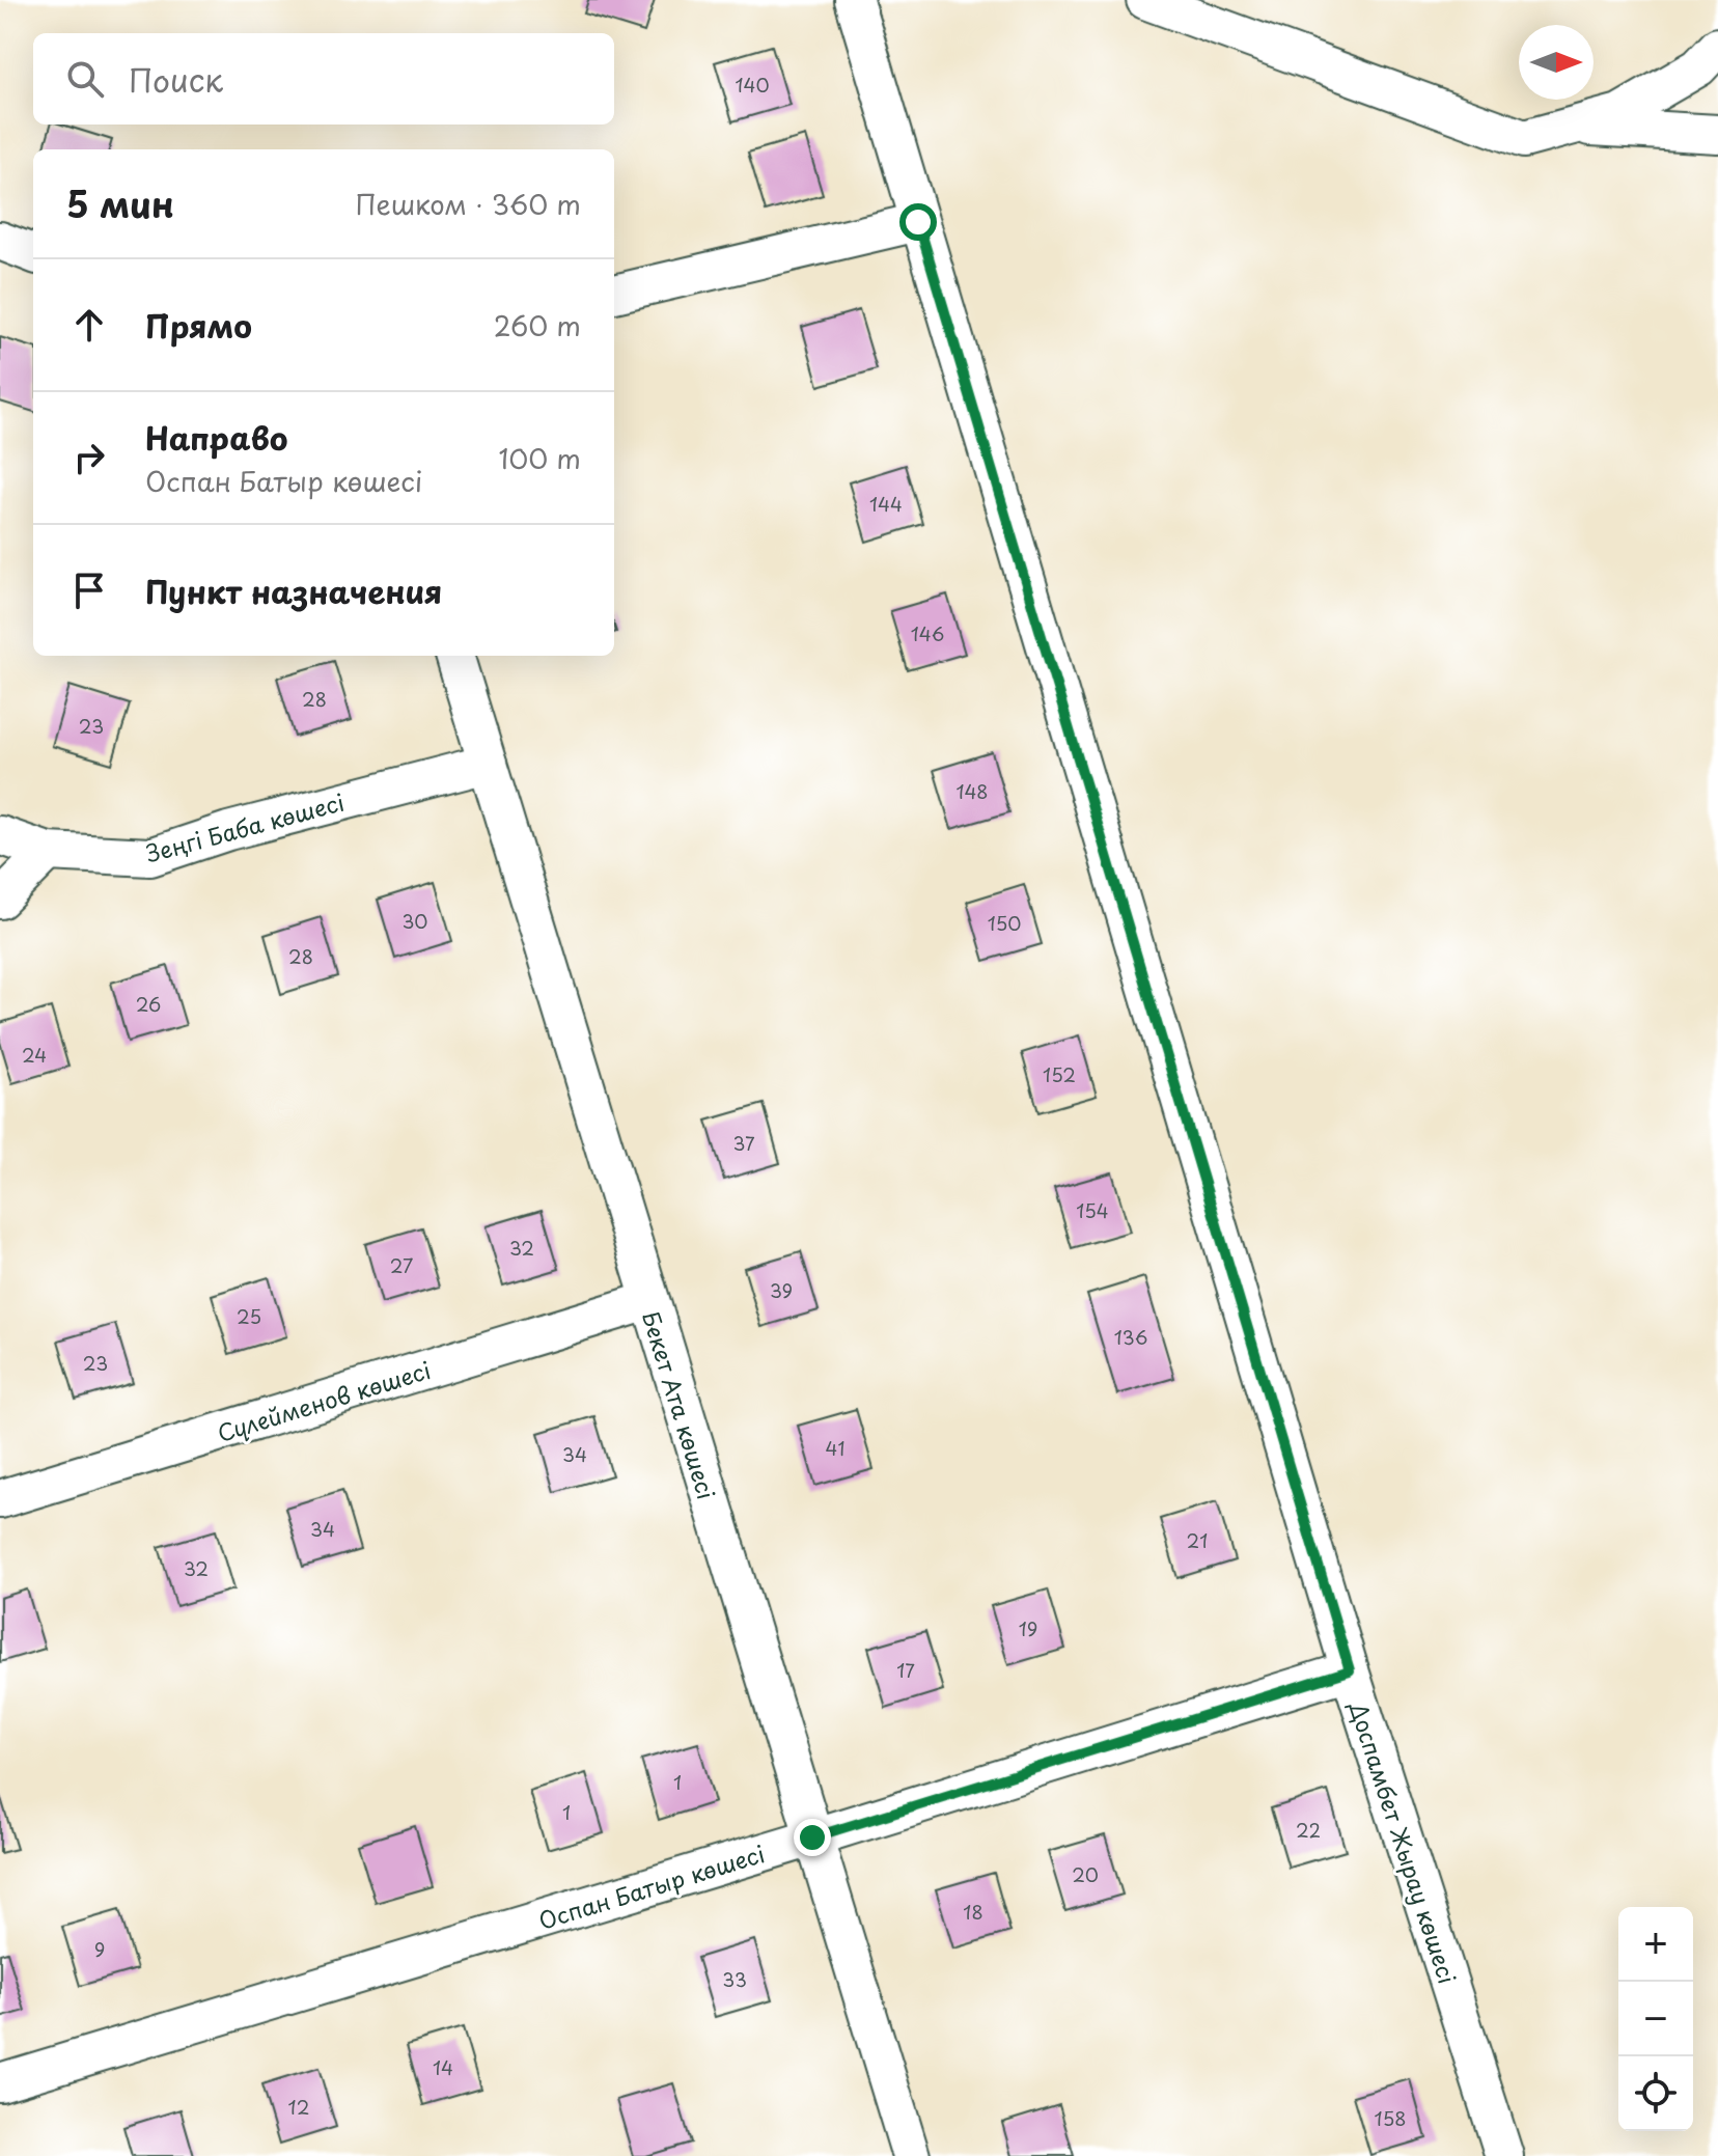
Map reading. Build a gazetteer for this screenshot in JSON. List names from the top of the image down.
{
  "streets": {
    "street": [
      "Зеңгі Баба көшесі",
      "Сүлейменов көшесі",
      "Бекет Ата көшесі",
      "Доспамбет Жырау көшесі",
      "Оспан Батыр көшесі"
    ]
  },
  "crossings": [
    ["Зеңгі Баба көшесі", "Бекет Ата көшесі"],
    ["Сүлейменов көшесі", "Бекет Ата көшесі"],
    ["Бекет Ата көшесі", "Оспан Батыр көшесі"],
    ["Доспамбет Жырау көшесі", "Оспан Батыр көшесі"]
  ],
  "house_numbers": [
    "140",
    "144",
    "146",
    "28",
    "23",
    "148",
    "30",
    "150",
    "28",
    "26",
    "24",
    "152",
    "37",
    "154",
    "32",
    "27",
    "39",
    "25",
    "136",
    "23",
    "41",
    "34",
    "34",
    "21",
    "32",
    "19",
    "17",
    "1",
    "1",
    "22",
    "20",
    "18",
    "9",
    "33",
    "14",
    "12",
    "158"
  ],
  "north": "right",
  "page": {
    "search": "Поиск",
    "heading": ["5 мин", "Пешком · 360 m"],
    "list": [
      ["Прямо", "260 m"],
      ["Направо", "Оспан Батыр көшесі", "100 m"],
      "Пункт назначения"
    ],
    "map_buttons": ["+", "−"]
  }
}
